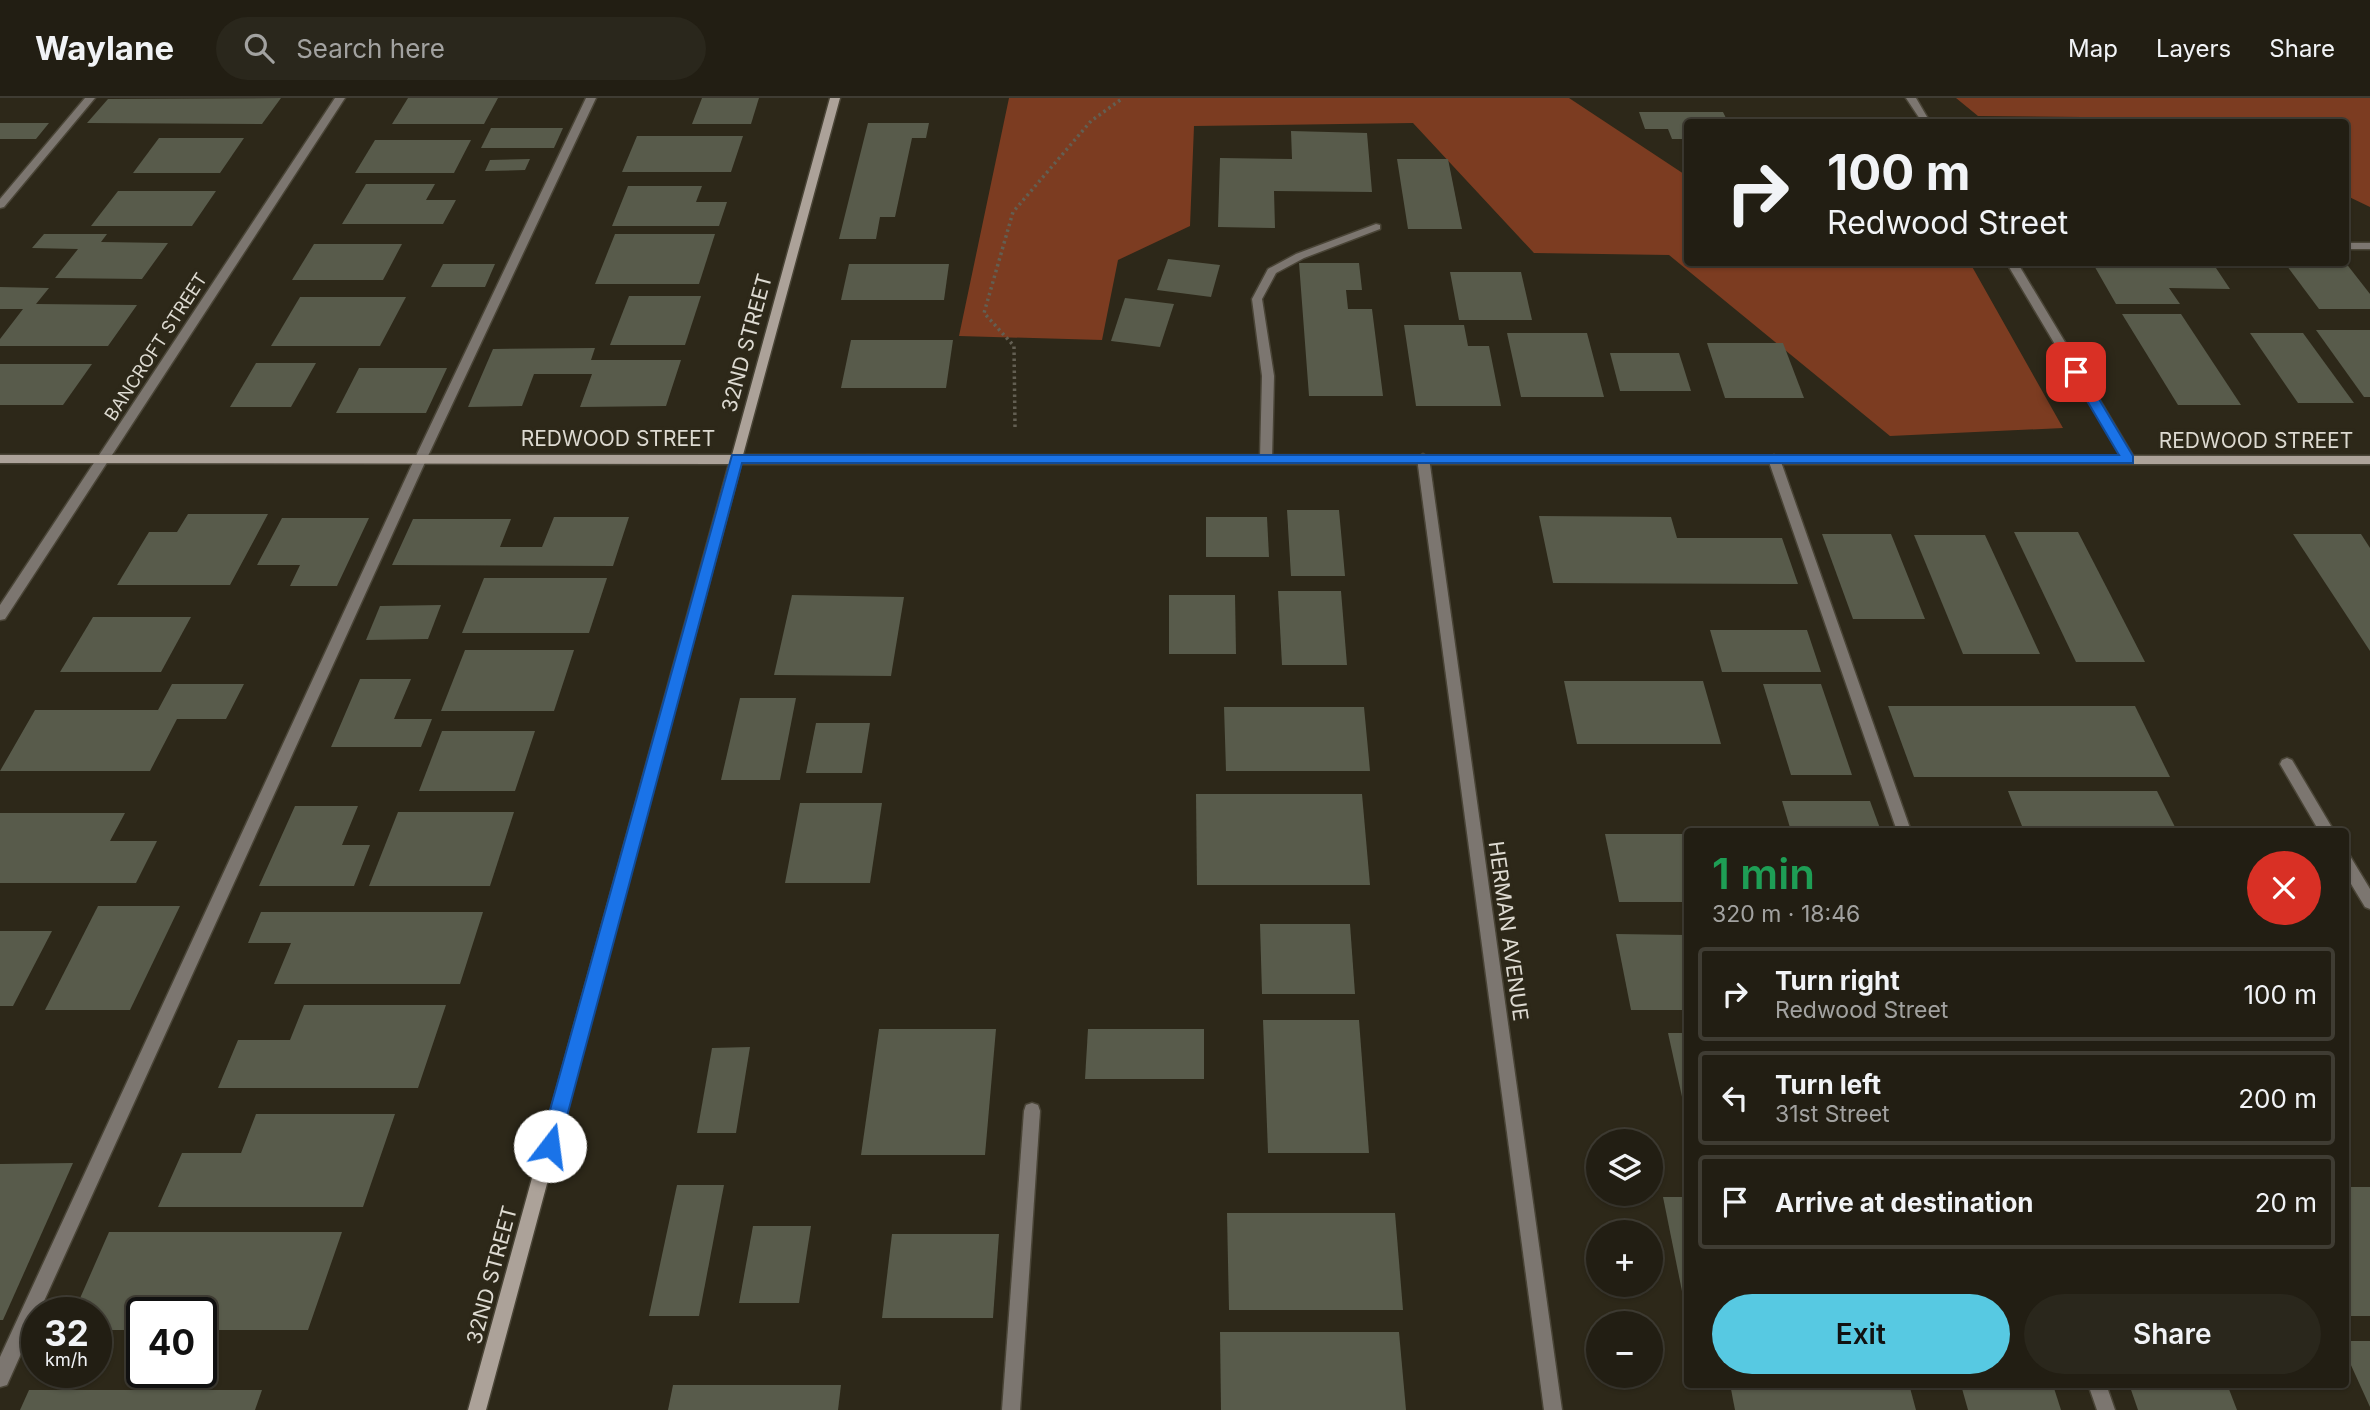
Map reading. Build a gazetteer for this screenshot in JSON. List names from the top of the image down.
{
  "streets": {
    "street": [
      "32ND STREET",
      "BANCROFT STREET",
      "REDWOOD STREET",
      "HERMAN AVENUE"
    ]
  },
  "crossings": [
    ["32ND STREET", "REDWOOD STREET"],
    ["BANCROFT STREET", "REDWOOD STREET"],
    ["REDWOOD STREET", "HERMAN AVENUE"]
  ],
  "page": {
    "header": "Waylane",
    "search": "Search here",
    "nav": ["Map", "Layers", "Share"],
    "turn": ["100 m", "Redwood Street"],
    "heading": ["1 min", "320 m · 18:46"],
    "list": [
      {
        "name": "Turn right",
        "note": "Redwood Street",
        "value": "100 m"
      },
      {
        "name": "Turn left",
        "note": "31st Street",
        "value": "200 m"
      },
      {
        "name": "Arrive at destination",
        "value": "20 m"
      }
    ],
    "map_buttons": ["+", "−"],
    "buttons": ["Exit", "Share"],
    "speed": "32 km/h",
    "limit": "40"
  }
}
